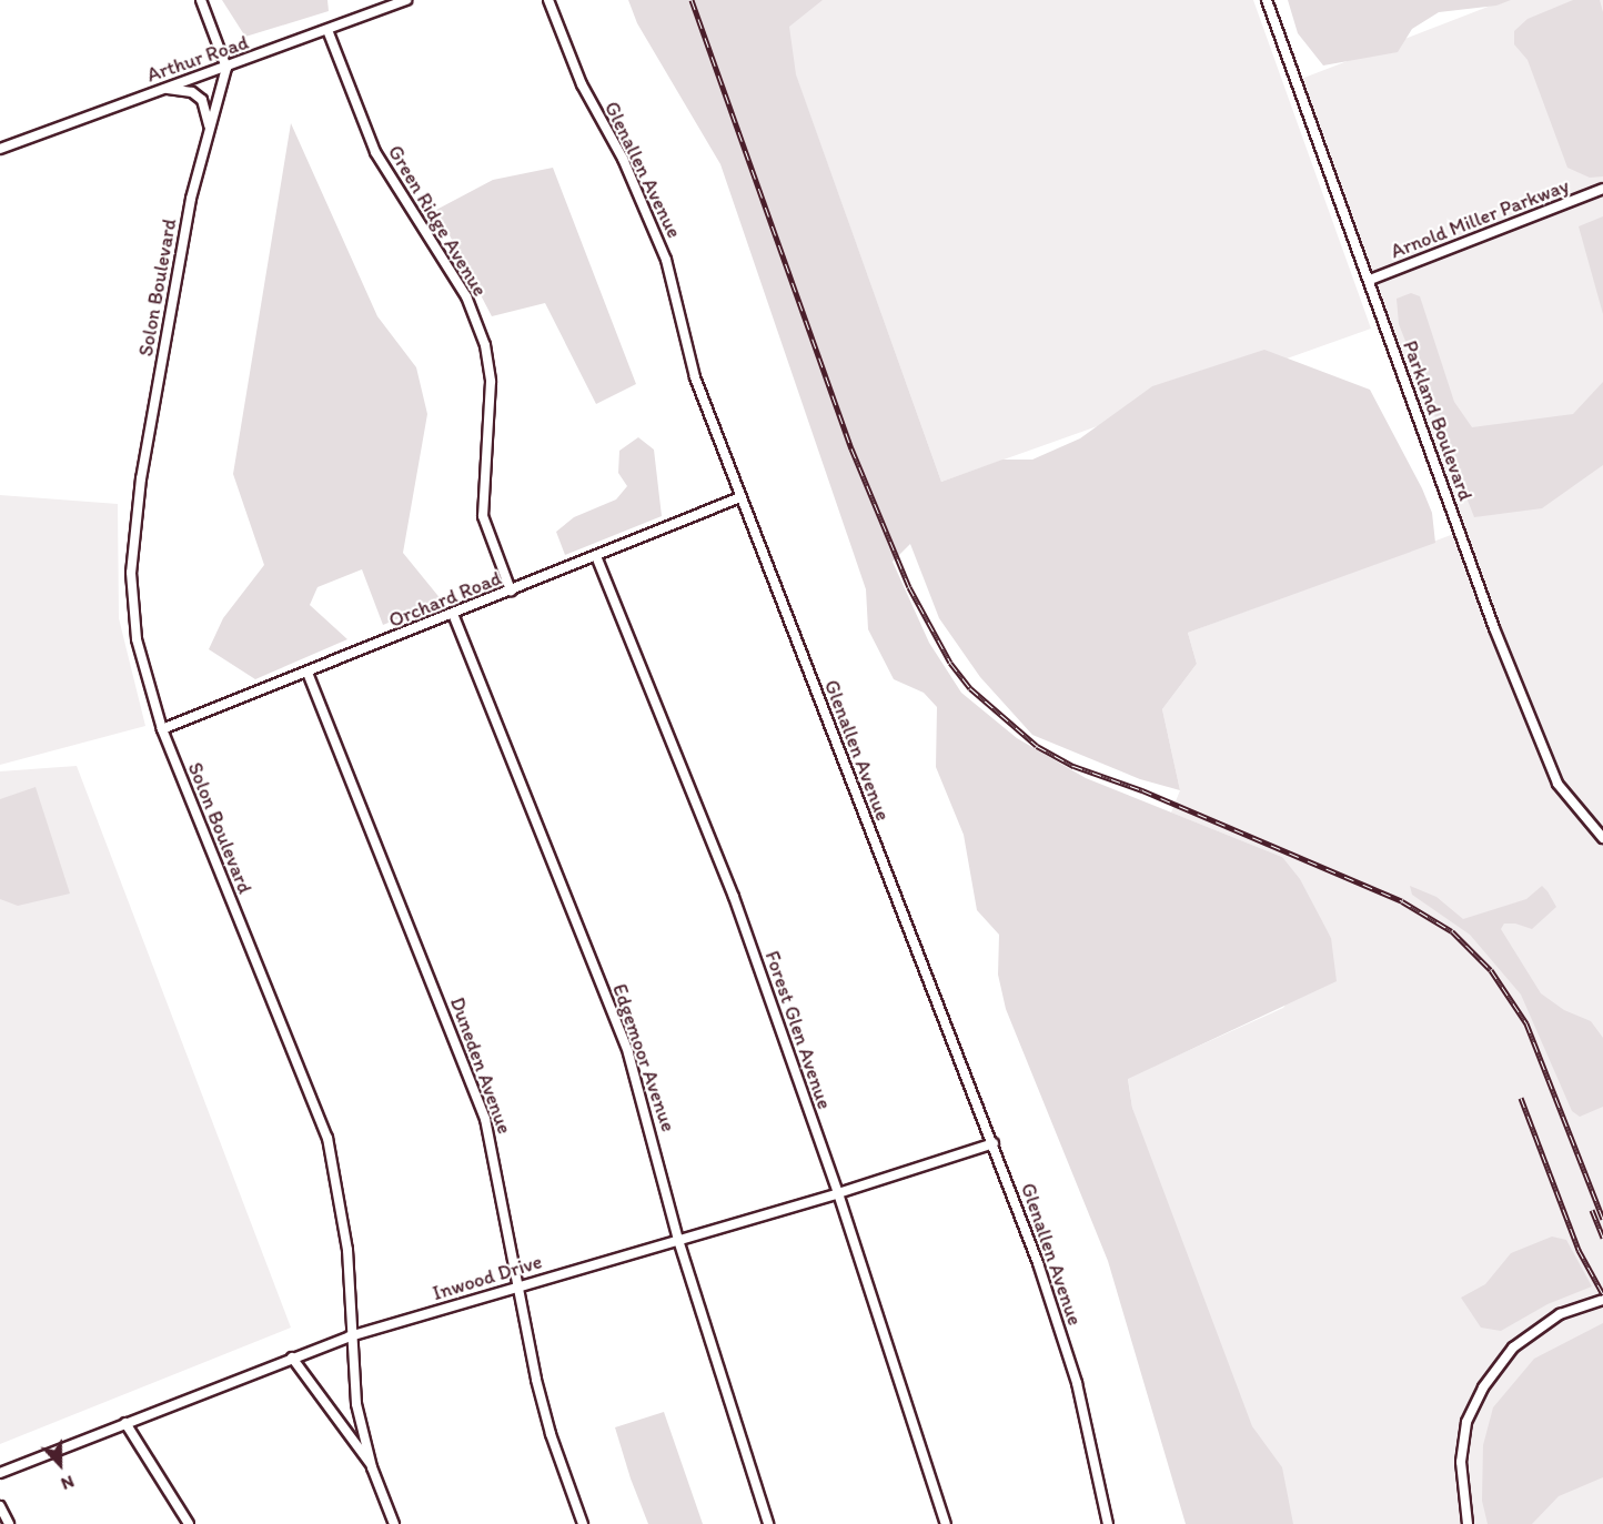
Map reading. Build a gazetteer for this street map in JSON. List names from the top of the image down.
{
  "streets": {
    "street": [
      "Arthur Road",
      "Glenallen Avenue",
      "Arnold Miller Parkway",
      "Green Ridge Avenue",
      "Solon Boulevard",
      "Parkland Boulevard",
      "Orchard Road",
      "Forest Glen Avenue",
      "Edgemoor Avenue",
      "Duneden Avenue",
      "Inwood Drive"
    ]
  },
  "crossings": [
    ["Arthur Road", "Green Ridge Avenue"],
    ["Arthur Road", "Solon Boulevard"],
    ["Glenallen Avenue", "Orchard Road"],
    ["Glenallen Avenue", "Inwood Drive"],
    ["Arnold Miller Parkway", "Parkland Boulevard"],
    ["Green Ridge Avenue", "Orchard Road"],
    ["Solon Boulevard", "Orchard Road"],
    ["Solon Boulevard", "Inwood Drive"],
    ["Orchard Road", "Forest Glen Avenue"],
    ["Orchard Road", "Edgemoor Avenue"],
    ["Orchard Road", "Duneden Avenue"],
    ["Forest Glen Avenue", "Inwood Drive"],
    ["Edgemoor Avenue", "Inwood Drive"],
    ["Duneden Avenue", "Inwood Drive"]
  ],
  "north": "bottom"
}
